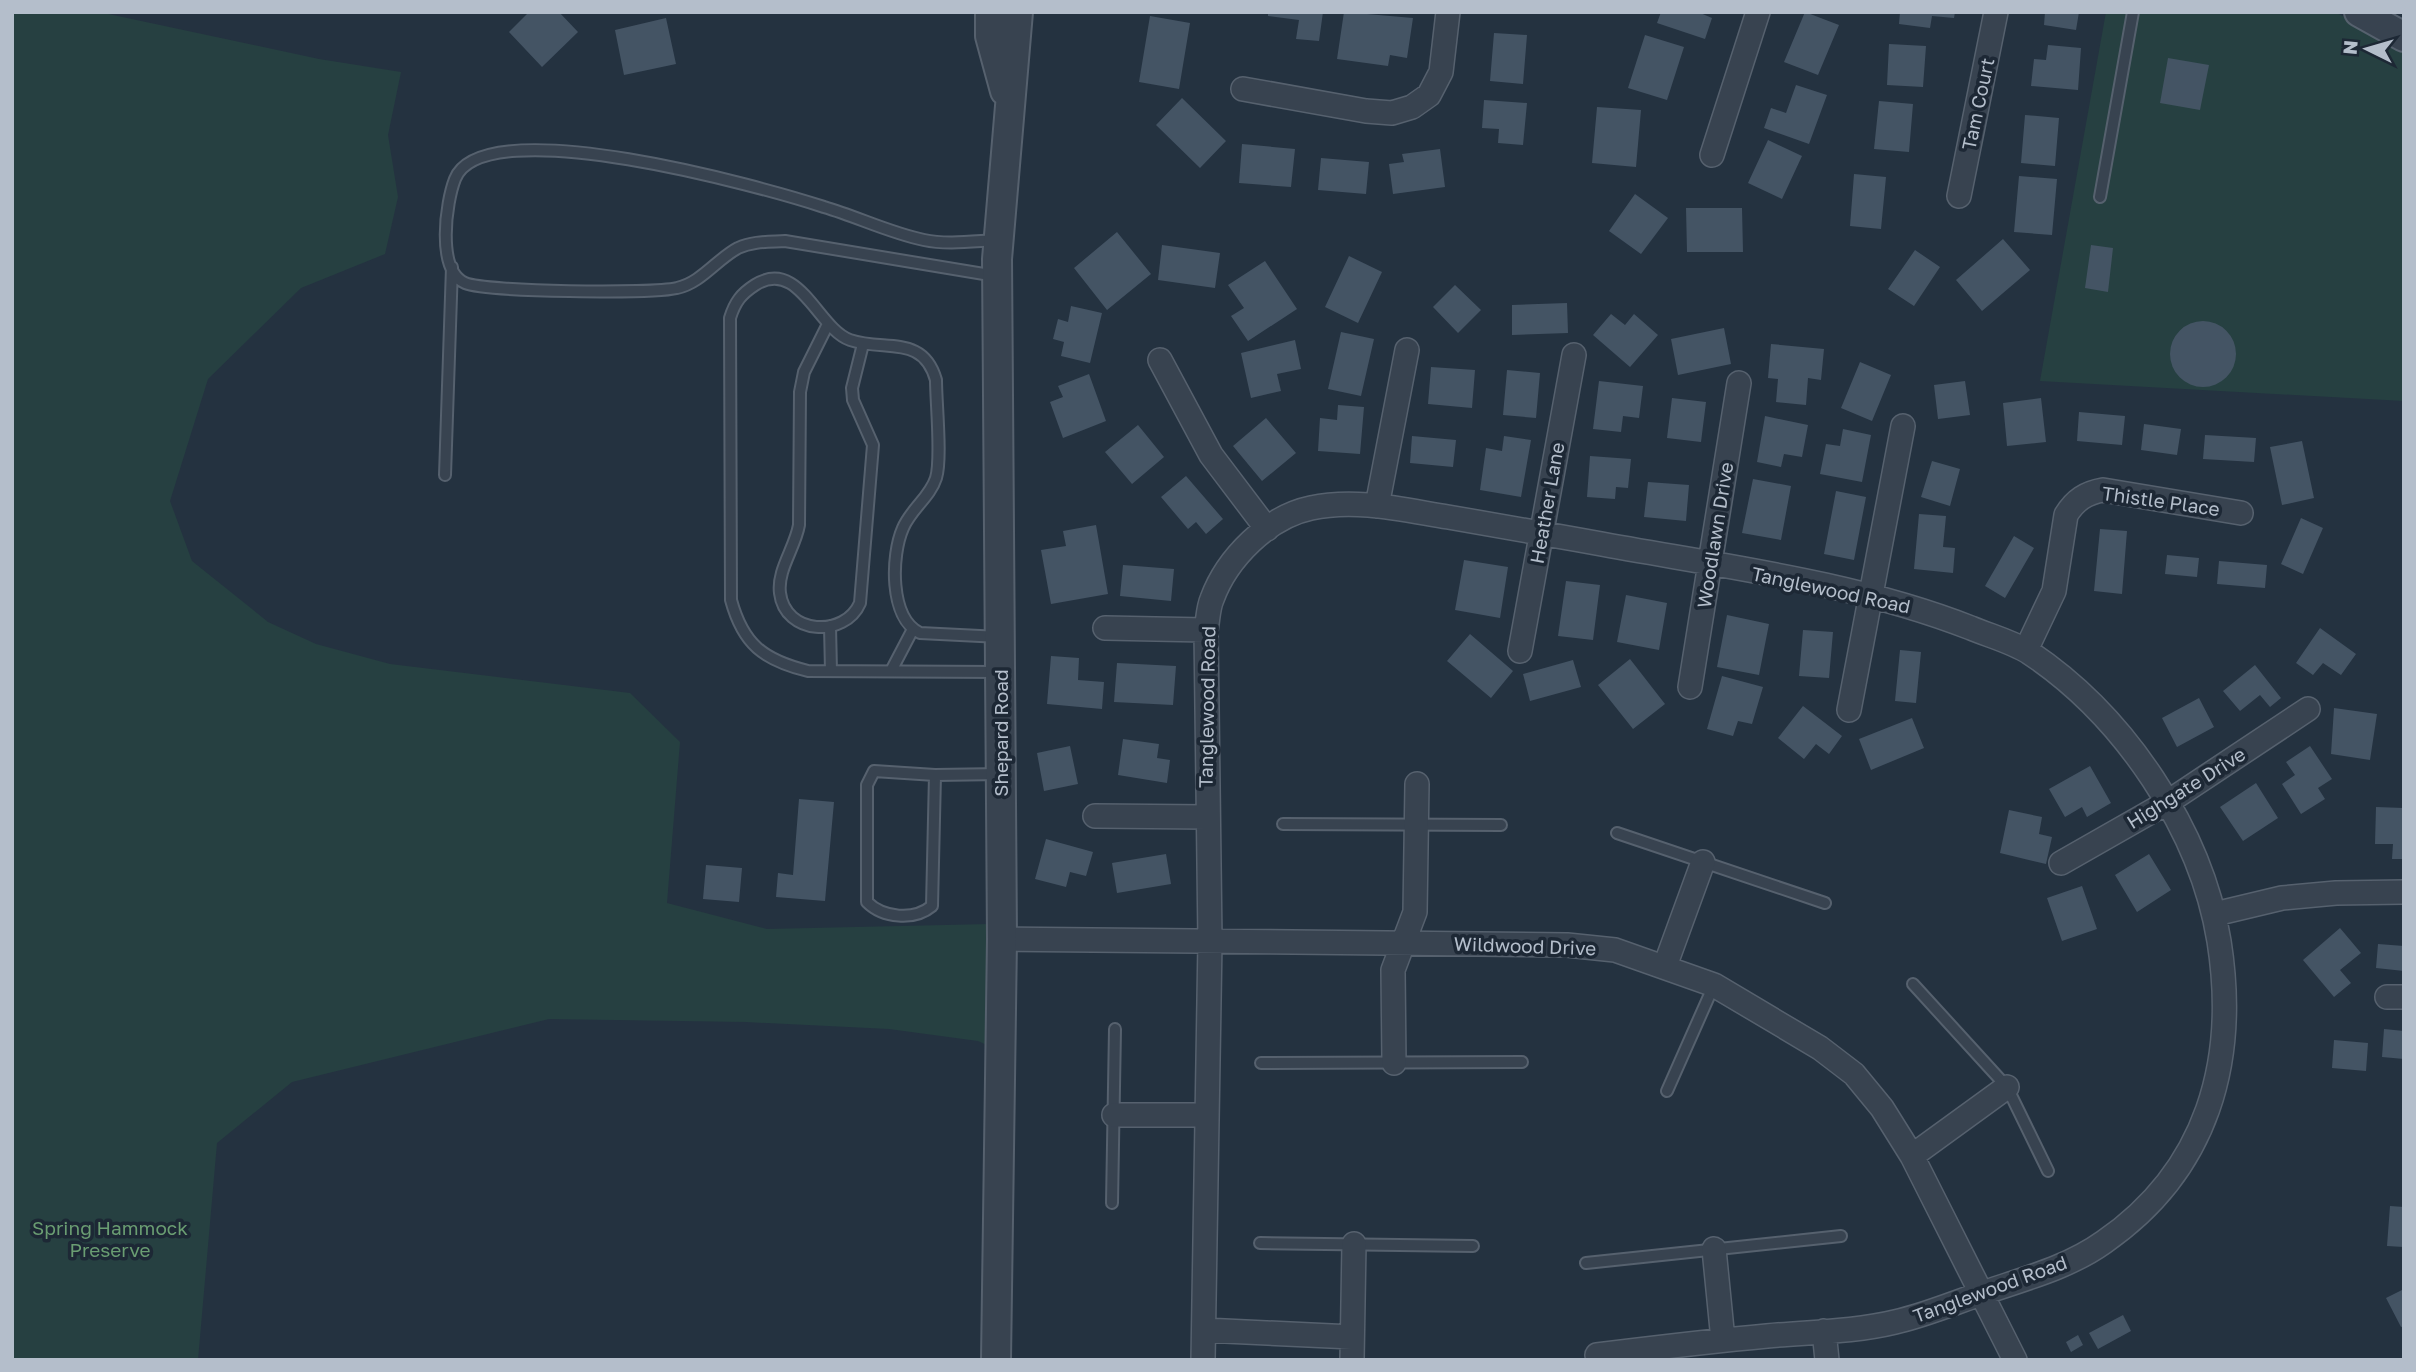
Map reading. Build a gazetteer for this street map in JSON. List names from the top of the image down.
{
  "streets": {
    "street": [
      "Tam Court",
      "Thistle Place",
      "Heather Lane",
      "Woodlawn Drive",
      "Tanglewood Road",
      "Shepard Road",
      "Highgate Drive",
      "Wildwood Drive"
    ]
  },
  "crossings": [
    ["Thistle Place", "Tanglewood Road"],
    ["Heather Lane", "Tanglewood Road"],
    ["Woodlawn Drive", "Tanglewood Road"],
    ["Tanglewood Road", "Highgate Drive"],
    ["Tanglewood Road", "Wildwood Drive"],
    ["Shepard Road", "Wildwood Drive"]
  ],
  "parks": ["Spring Hammock Preserve"],
  "north": "left"
}
